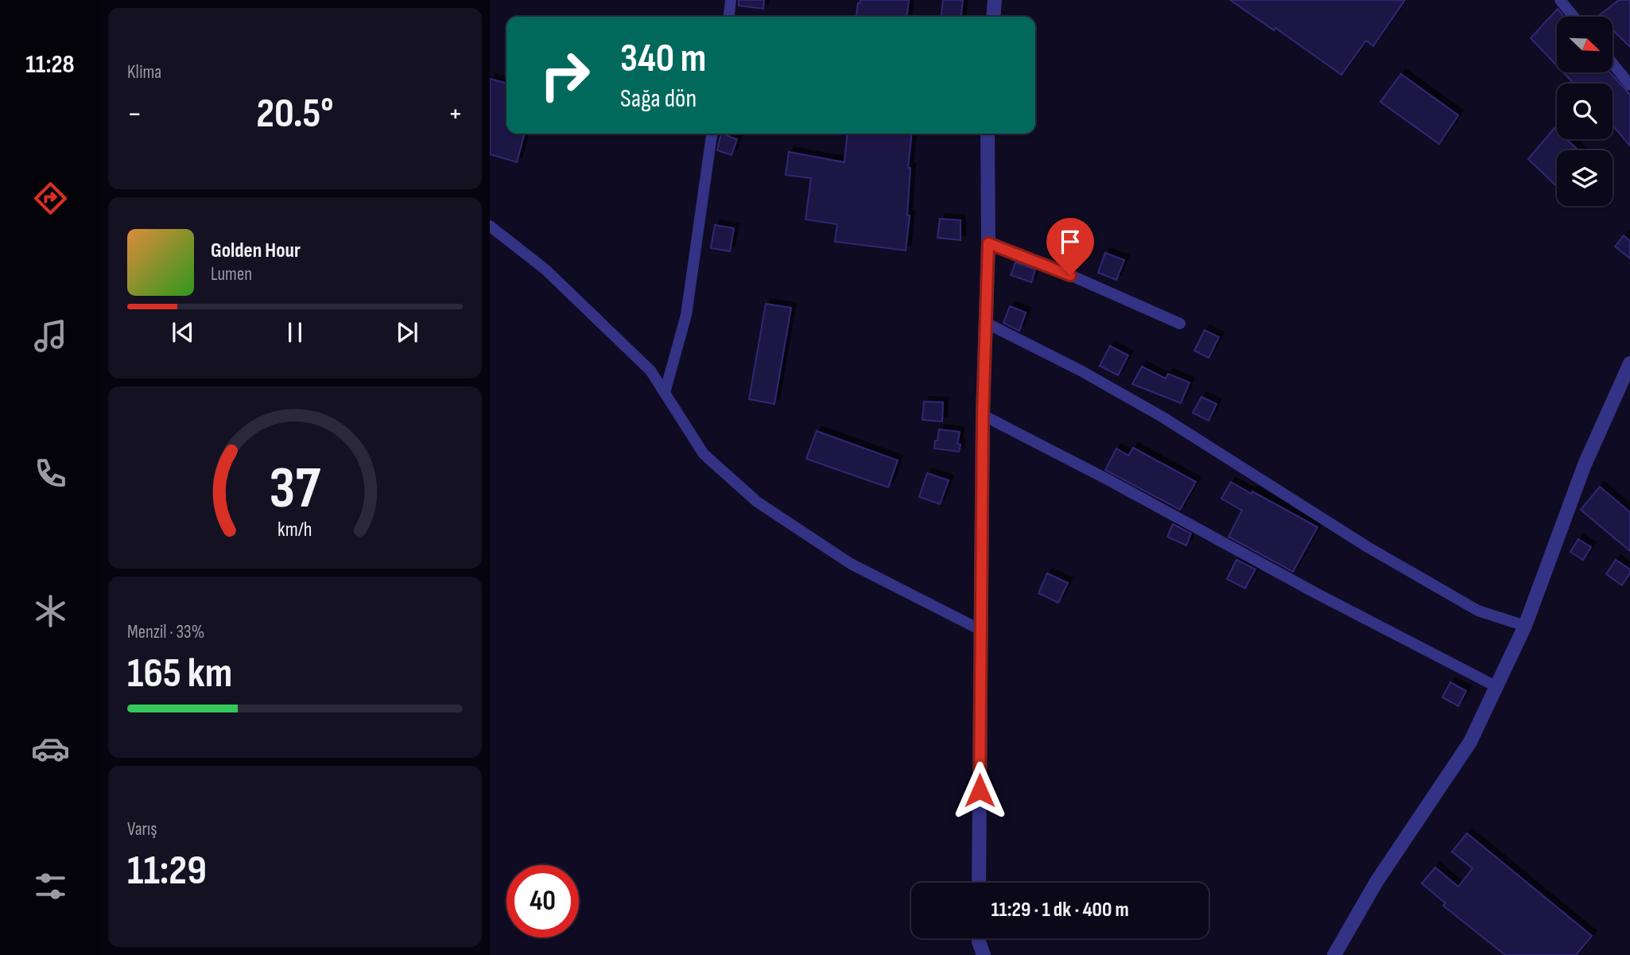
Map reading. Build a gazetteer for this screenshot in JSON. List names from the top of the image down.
{
  "north": "bottom right",
  "page": {
    "tabs": "11:28",
    "tile": [
      "Klima",
      ["Menzil · 33%", "165 km"],
      ["Varış", "11:29"]
    ],
    "turn": ["340 m", "Sağa dön"],
    "heat": ["−", "20.5°", "+"],
    "song": ["Golden Hour", "Lumen"],
    "limit": "40",
    "trip": "11:29 · 1 dk · 400 m",
    "gauge": ["37", "km/h"]
  }
}
